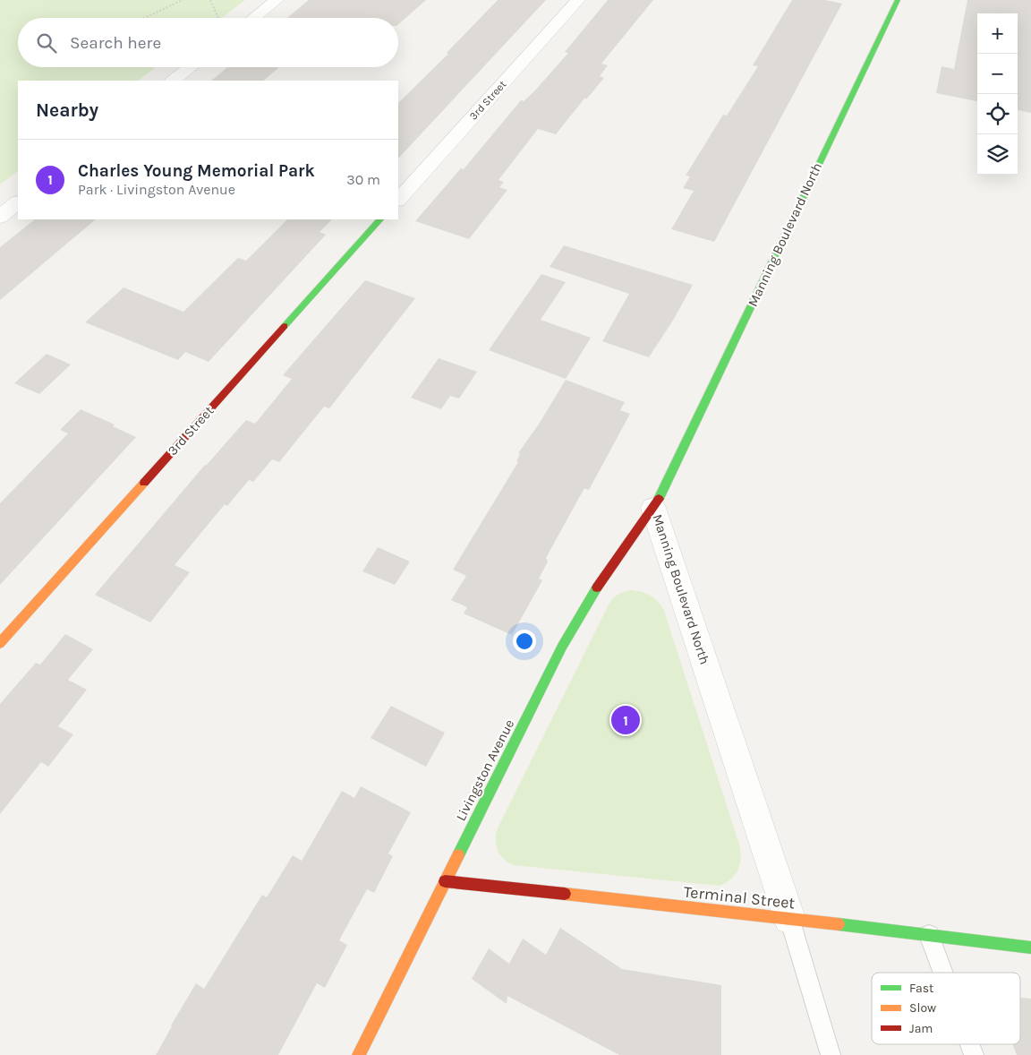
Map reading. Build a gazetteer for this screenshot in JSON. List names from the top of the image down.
{
  "streets": {
    "street": [
      "3rd Street",
      "Manning Boulevard North",
      "Livingston Avenue",
      "Terminal Street"
    ]
  },
  "crossings": [
    ["Manning Boulevard North", "Livingston Avenue"],
    ["Manning Boulevard North", "Terminal Street"],
    ["Livingston Avenue", "Terminal Street"]
  ],
  "legend": ["Fast", "Slow", "Jam"],
  "page": {
    "map_buttons": ["+", "−"],
    "search": "Search here",
    "heading": "Nearby",
    "list": [
      {
        "mark": "1",
        "name": "Charles Young Memorial Park",
        "note": "Park · Livingston Avenue",
        "value": "30 m"
      }
    ],
    "pins": "1"
  }
}
